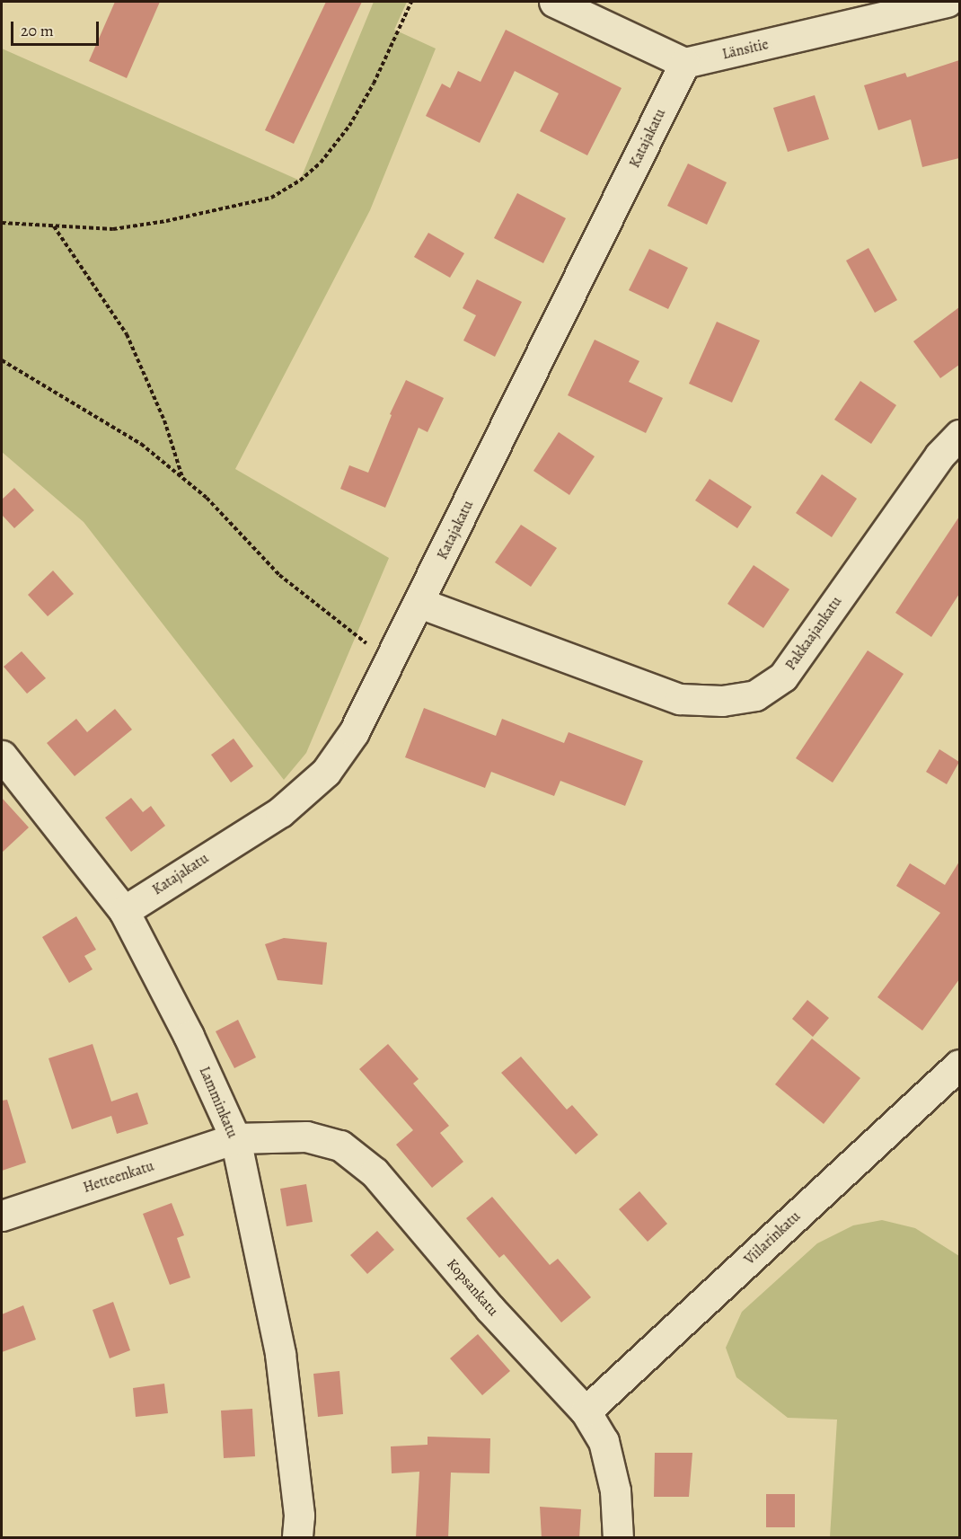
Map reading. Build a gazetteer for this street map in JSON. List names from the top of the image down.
{
  "streets": {
    "street": [
      "Länsitie",
      "Katajakatu",
      "Pakkaajankatu",
      "Lamminkatu",
      "Hetteenkatu",
      "Viilarinkatu",
      "Kopsankatu"
    ]
  },
  "crossings": [
    ["Länsitie", "Katajakatu"],
    ["Katajakatu", "Pakkaajankatu"],
    ["Katajakatu", "Lamminkatu"],
    ["Lamminkatu", "Hetteenkatu"],
    ["Lamminkatu", "Kopsankatu"],
    ["Hetteenkatu", "Kopsankatu"],
    ["Viilarinkatu", "Kopsankatu"]
  ],
  "scale_bar": "20 m"
}
